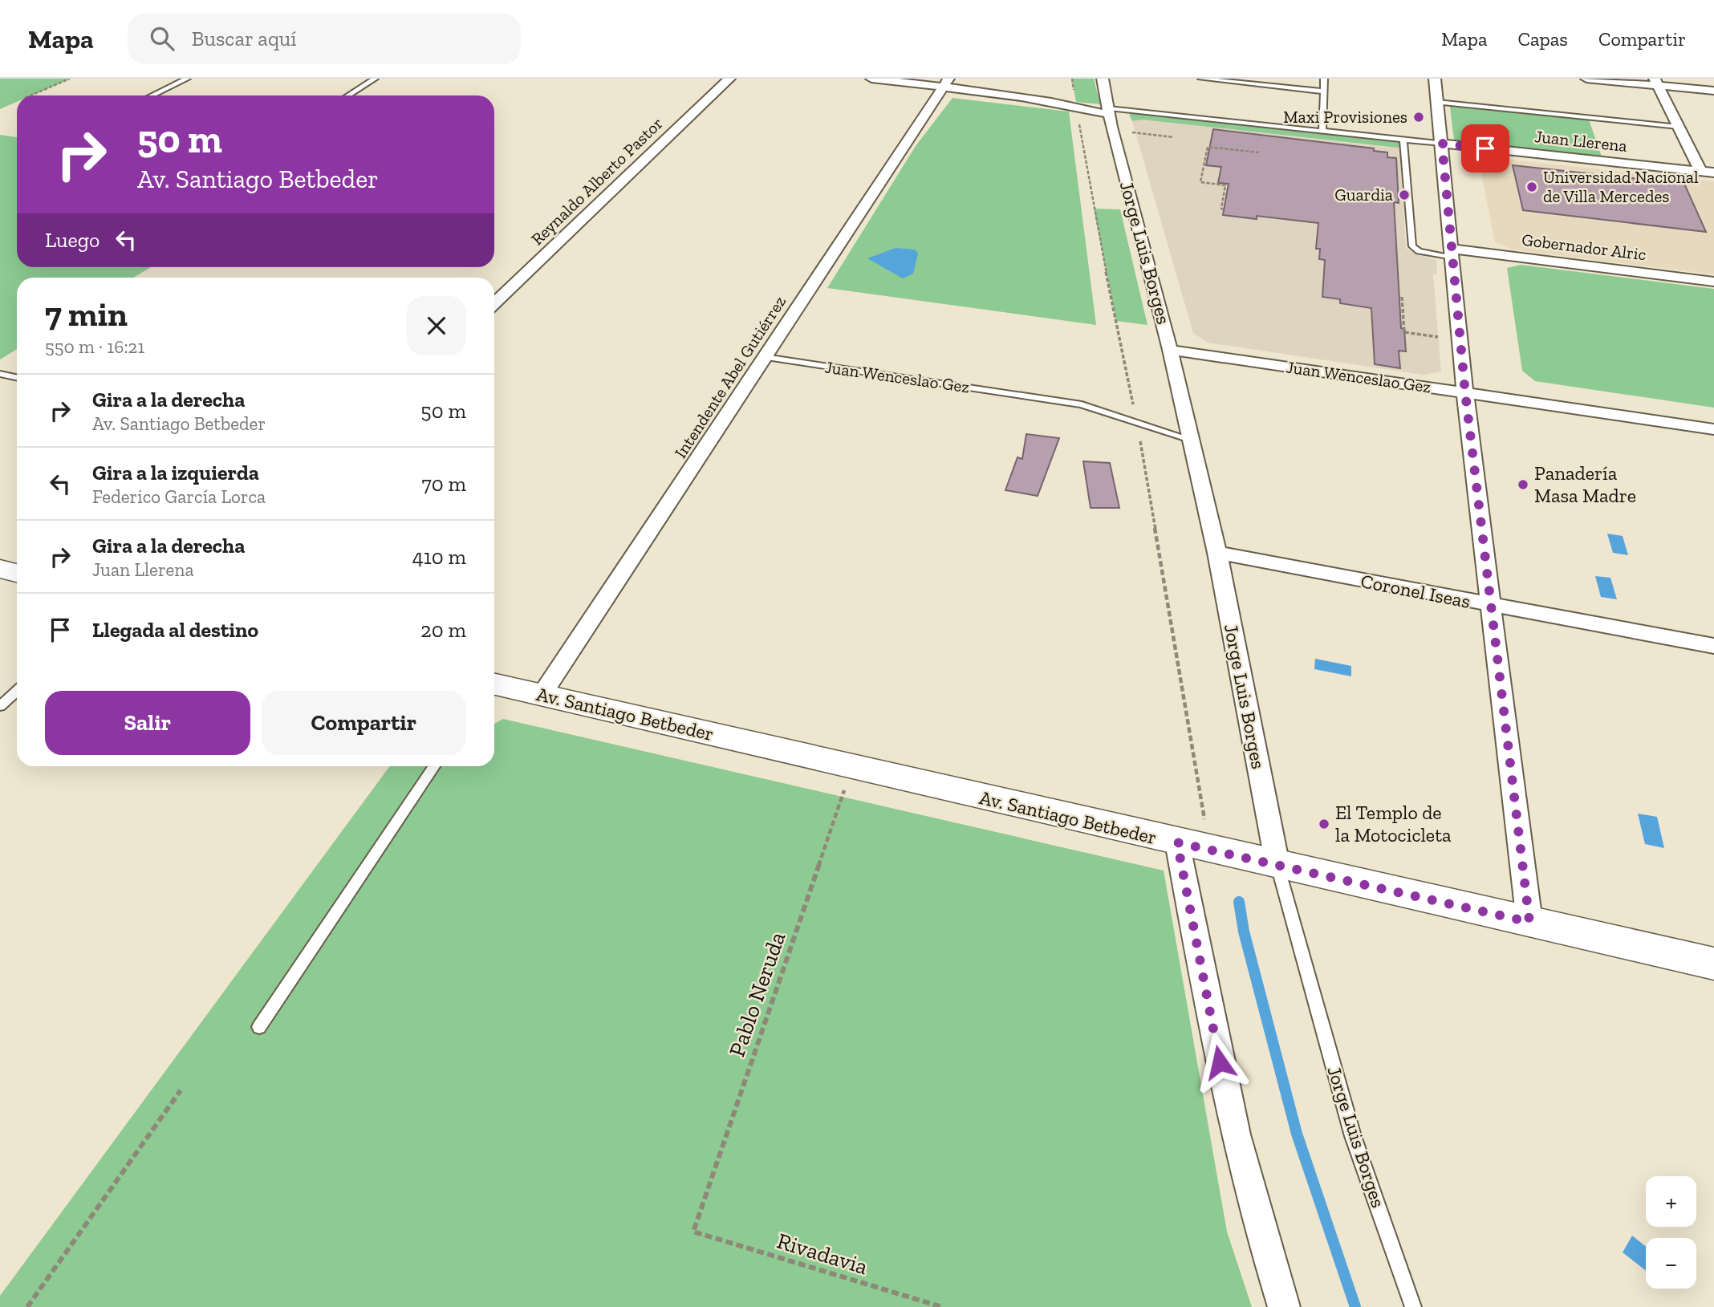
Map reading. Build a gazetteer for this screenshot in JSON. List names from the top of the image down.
{
  "streets": {
    "main road": ["Av. Santiago Betbeder"],
    "street": [
      "Juan Llerena",
      "Reynaldo Alberto Pastor",
      "Gobernador Alric",
      "Jorge Luis Borges",
      "Intendente Abel Gutiérrez",
      "Juan Wenceslao Gez",
      "Coronel Iseas"
    ],
    "path": ["Pablo Neruda", "Rivadavia"]
  },
  "crossings": [
    ["Juan Llerena", "Jorge Luis Borges"],
    ["Juan Llerena", "Intendente Abel Gutiérrez"],
    ["Jorge Luis Borges", "Juan Wenceslao Gez"],
    ["Jorge Luis Borges", "Coronel Iseas"],
    ["Jorge Luis Borges", "Av. Santiago Betbeder"],
    ["Intendente Abel Gutiérrez", "Juan Wenceslao Gez"],
    ["Intendente Abel Gutiérrez", "Av. Santiago Betbeder"],
    ["Av. Santiago Betbeder", "Pablo Neruda"],
    ["Pablo Neruda", "Rivadavia"]
  ],
  "places": [
    "Maxi Provisiones",
    "Universidad Nacional de Villa Mercedes",
    "Guardia",
    "Panadería Masa Madre",
    "El Templo de la Motocicleta"
  ],
  "page": {
    "header": "Mapa",
    "search": "Buscar aquí",
    "nav": ["Mapa", "Capas", "Compartir"],
    "turn": ["50 m", "Av. Santiago Betbeder"],
    "then": "Luego",
    "heading": ["7 min", "550 m · 16:21"],
    "list": [
      {
        "name": "Gira a la derecha",
        "note": "Av. Santiago Betbeder",
        "value": "50 m"
      },
      {
        "name": "Gira a la izquierda",
        "note": "Federico García Lorca",
        "value": "70 m"
      },
      {
        "name": "Gira a la derecha",
        "note": "Juan Llerena",
        "value": "410 m"
      },
      {
        "name": "Llegada al destino",
        "value": "20 m"
      }
    ],
    "buttons": ["Salir", "Compartir"],
    "map_buttons": ["+", "−"]
  }
}
